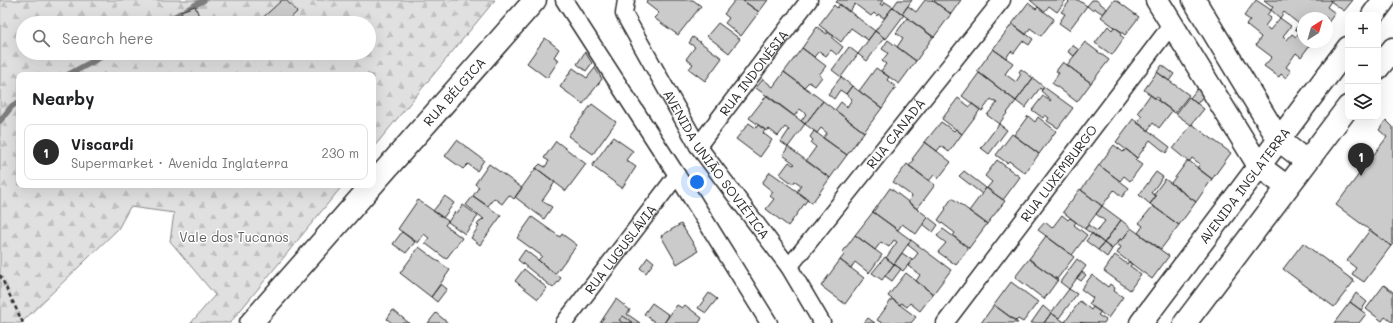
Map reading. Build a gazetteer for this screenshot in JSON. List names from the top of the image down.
{
  "streets": {
    "street": [
      "RUA INDONÉSIA",
      "RUA BÉLGICA",
      "RUA CANADÁ",
      "AVENIDA UNIÃO SOVIÉTICA",
      "RUA LUXEMBURGO",
      "AVENIDA INGLATERRA",
      "RUA LUGUSLÁVIA"
    ]
  },
  "crossings": [
    ["RUA INDONÉSIA", "AVENIDA UNIÃO SOVIÉTICA"],
    ["RUA CANADÁ", "AVENIDA UNIÃO SOVIÉTICA"]
  ],
  "parks": ["Vale dos Tucanos"],
  "north": "top right",
  "page": {
    "map_buttons": ["+", "−"],
    "search": "Search here",
    "heading": "Nearby",
    "list": [
      {
        "mark": "1",
        "name": "Viscardi",
        "note": "Supermarket · Avenida Inglaterra",
        "value": "230 m"
      }
    ],
    "pins": "1"
  }
}
